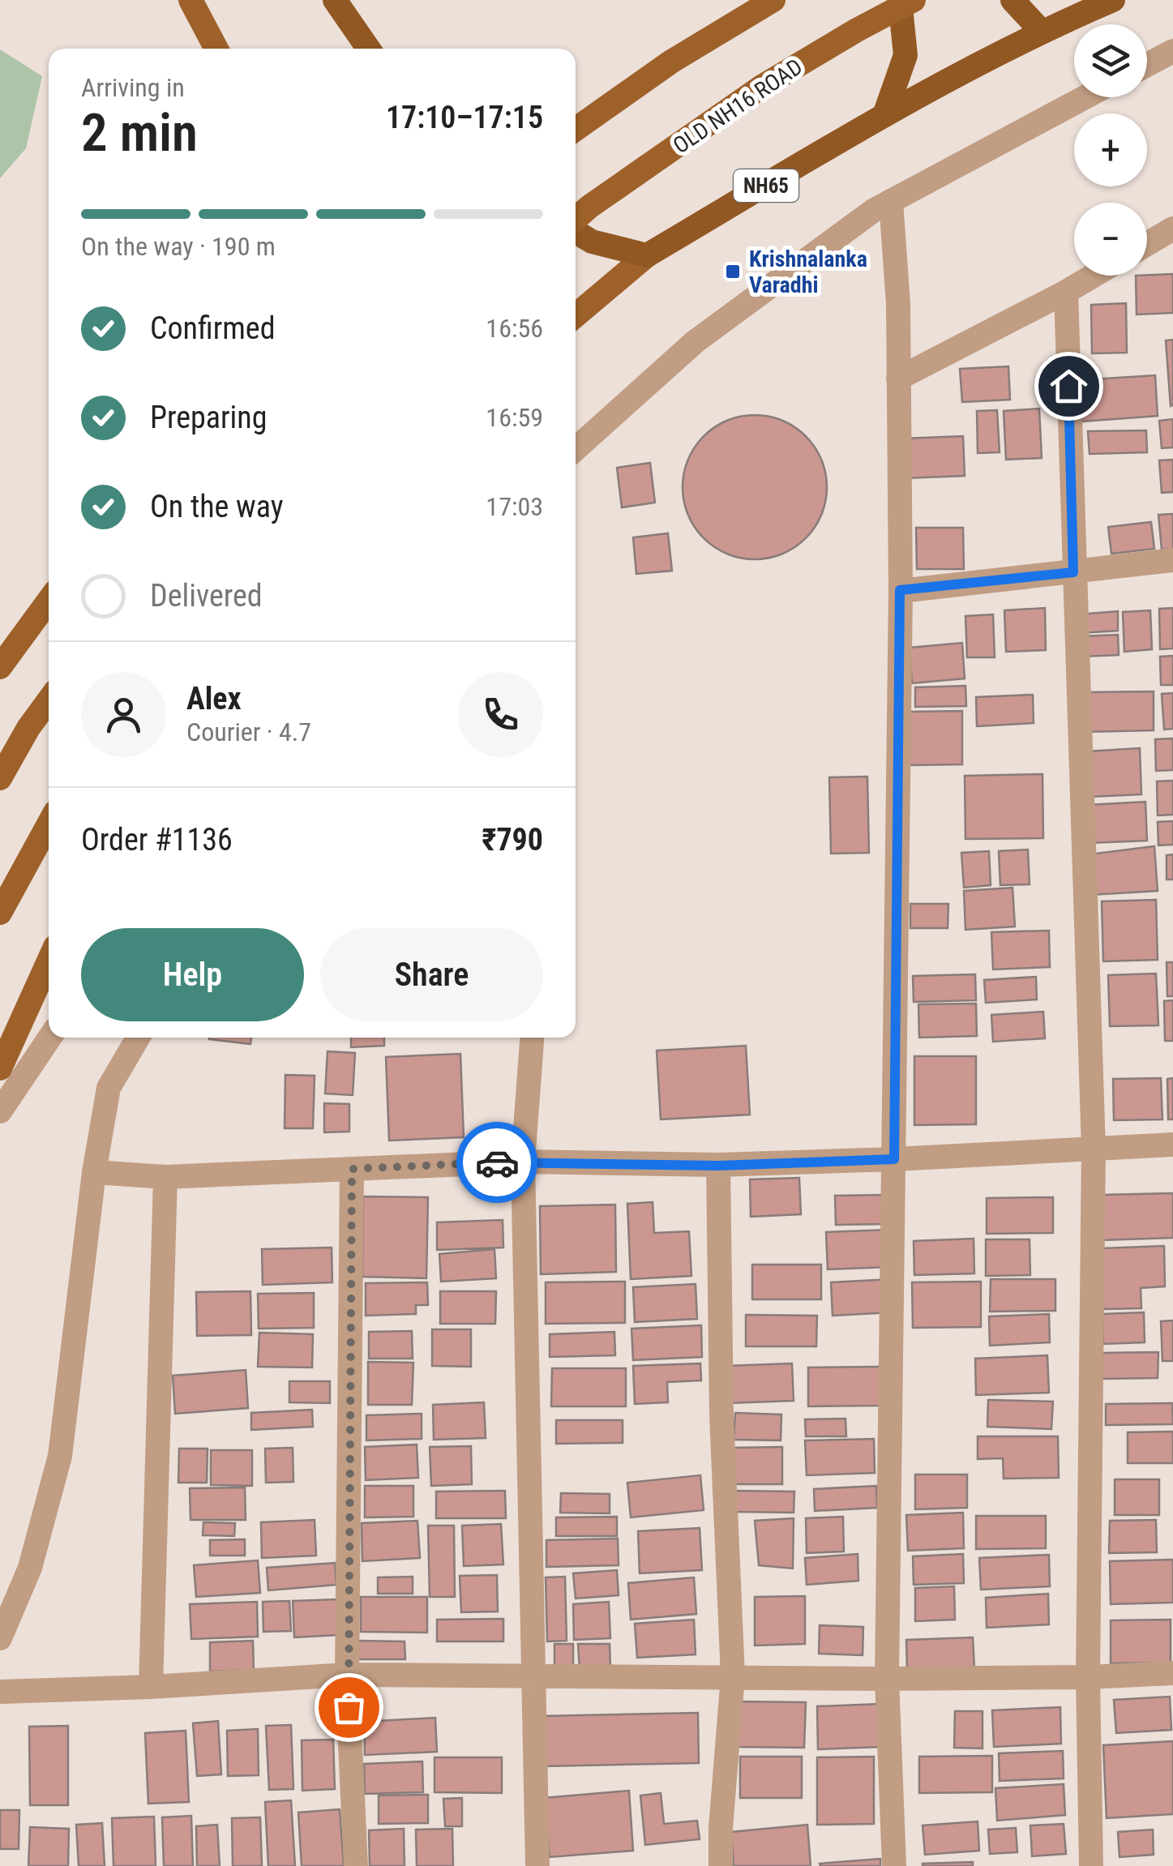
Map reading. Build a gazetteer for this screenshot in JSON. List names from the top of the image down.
{
  "streets": {
    "highway": ["NH65"],
    "main road": ["OLD NH16 ROAD"]
  },
  "places": {
    "transit": ["Krishnalanka Varadhi"]
  },
  "page": {
    "map_buttons": ["+", "−"],
    "heading": ["2 min", "Arriving in", "17:10–17:15"],
    "panel": [
      "Alex",
      "Courier · 4.7",
      "Order #1136",
      "₹790"
    ],
    "bar": "On the way · 190 m",
    "list": [
      ["Confirmed", "16:56"],
      ["Preparing", "16:59"],
      ["On the way", "17:03"],
      "Delivered"
    ],
    "buttons": ["Help", "Share"]
  }
}
